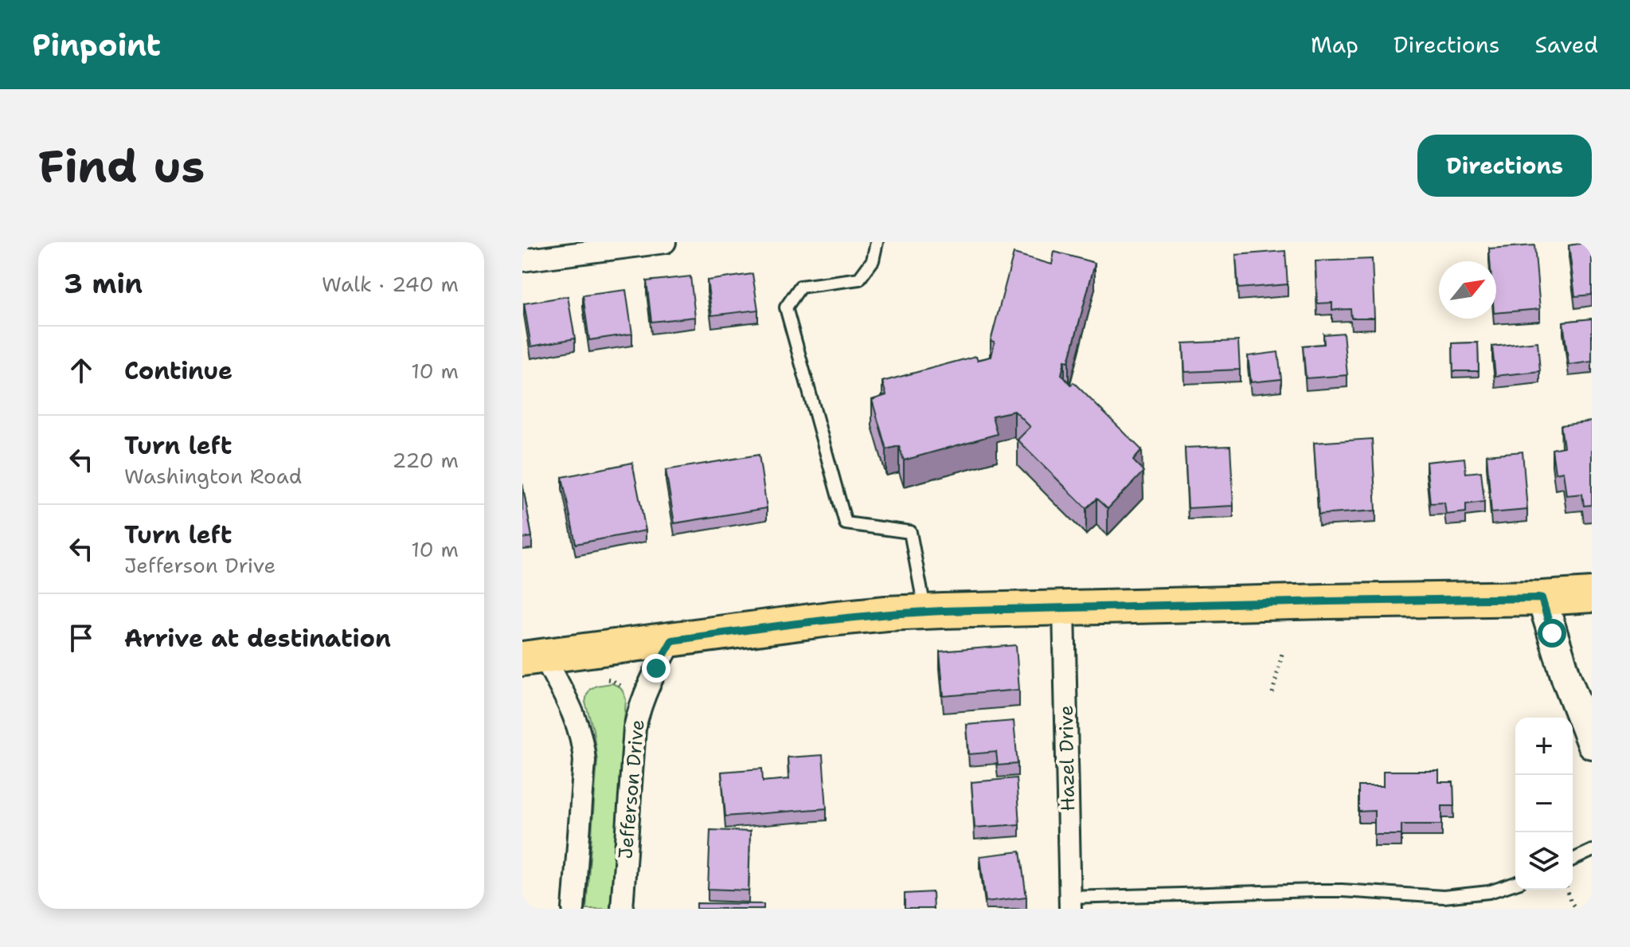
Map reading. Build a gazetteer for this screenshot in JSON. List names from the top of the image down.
{
  "streets": {
    "street": ["Hazel Drive", "Jefferson Drive"]
  },
  "north": "top right",
  "page": {
    "header": "Pinpoint",
    "nav": ["Map", "Directions", "Saved"],
    "buttons": "Directions",
    "title": "Find us",
    "heading": ["3 min", "Walk · 240 m"],
    "list": [
      ["Continue", "10 m"],
      ["Turn left", "Washington Road", "220 m"],
      ["Turn left", "Jefferson Drive", "10 m"],
      "Arrive at destination"
    ],
    "map_buttons": ["+", "−"]
  }
}
